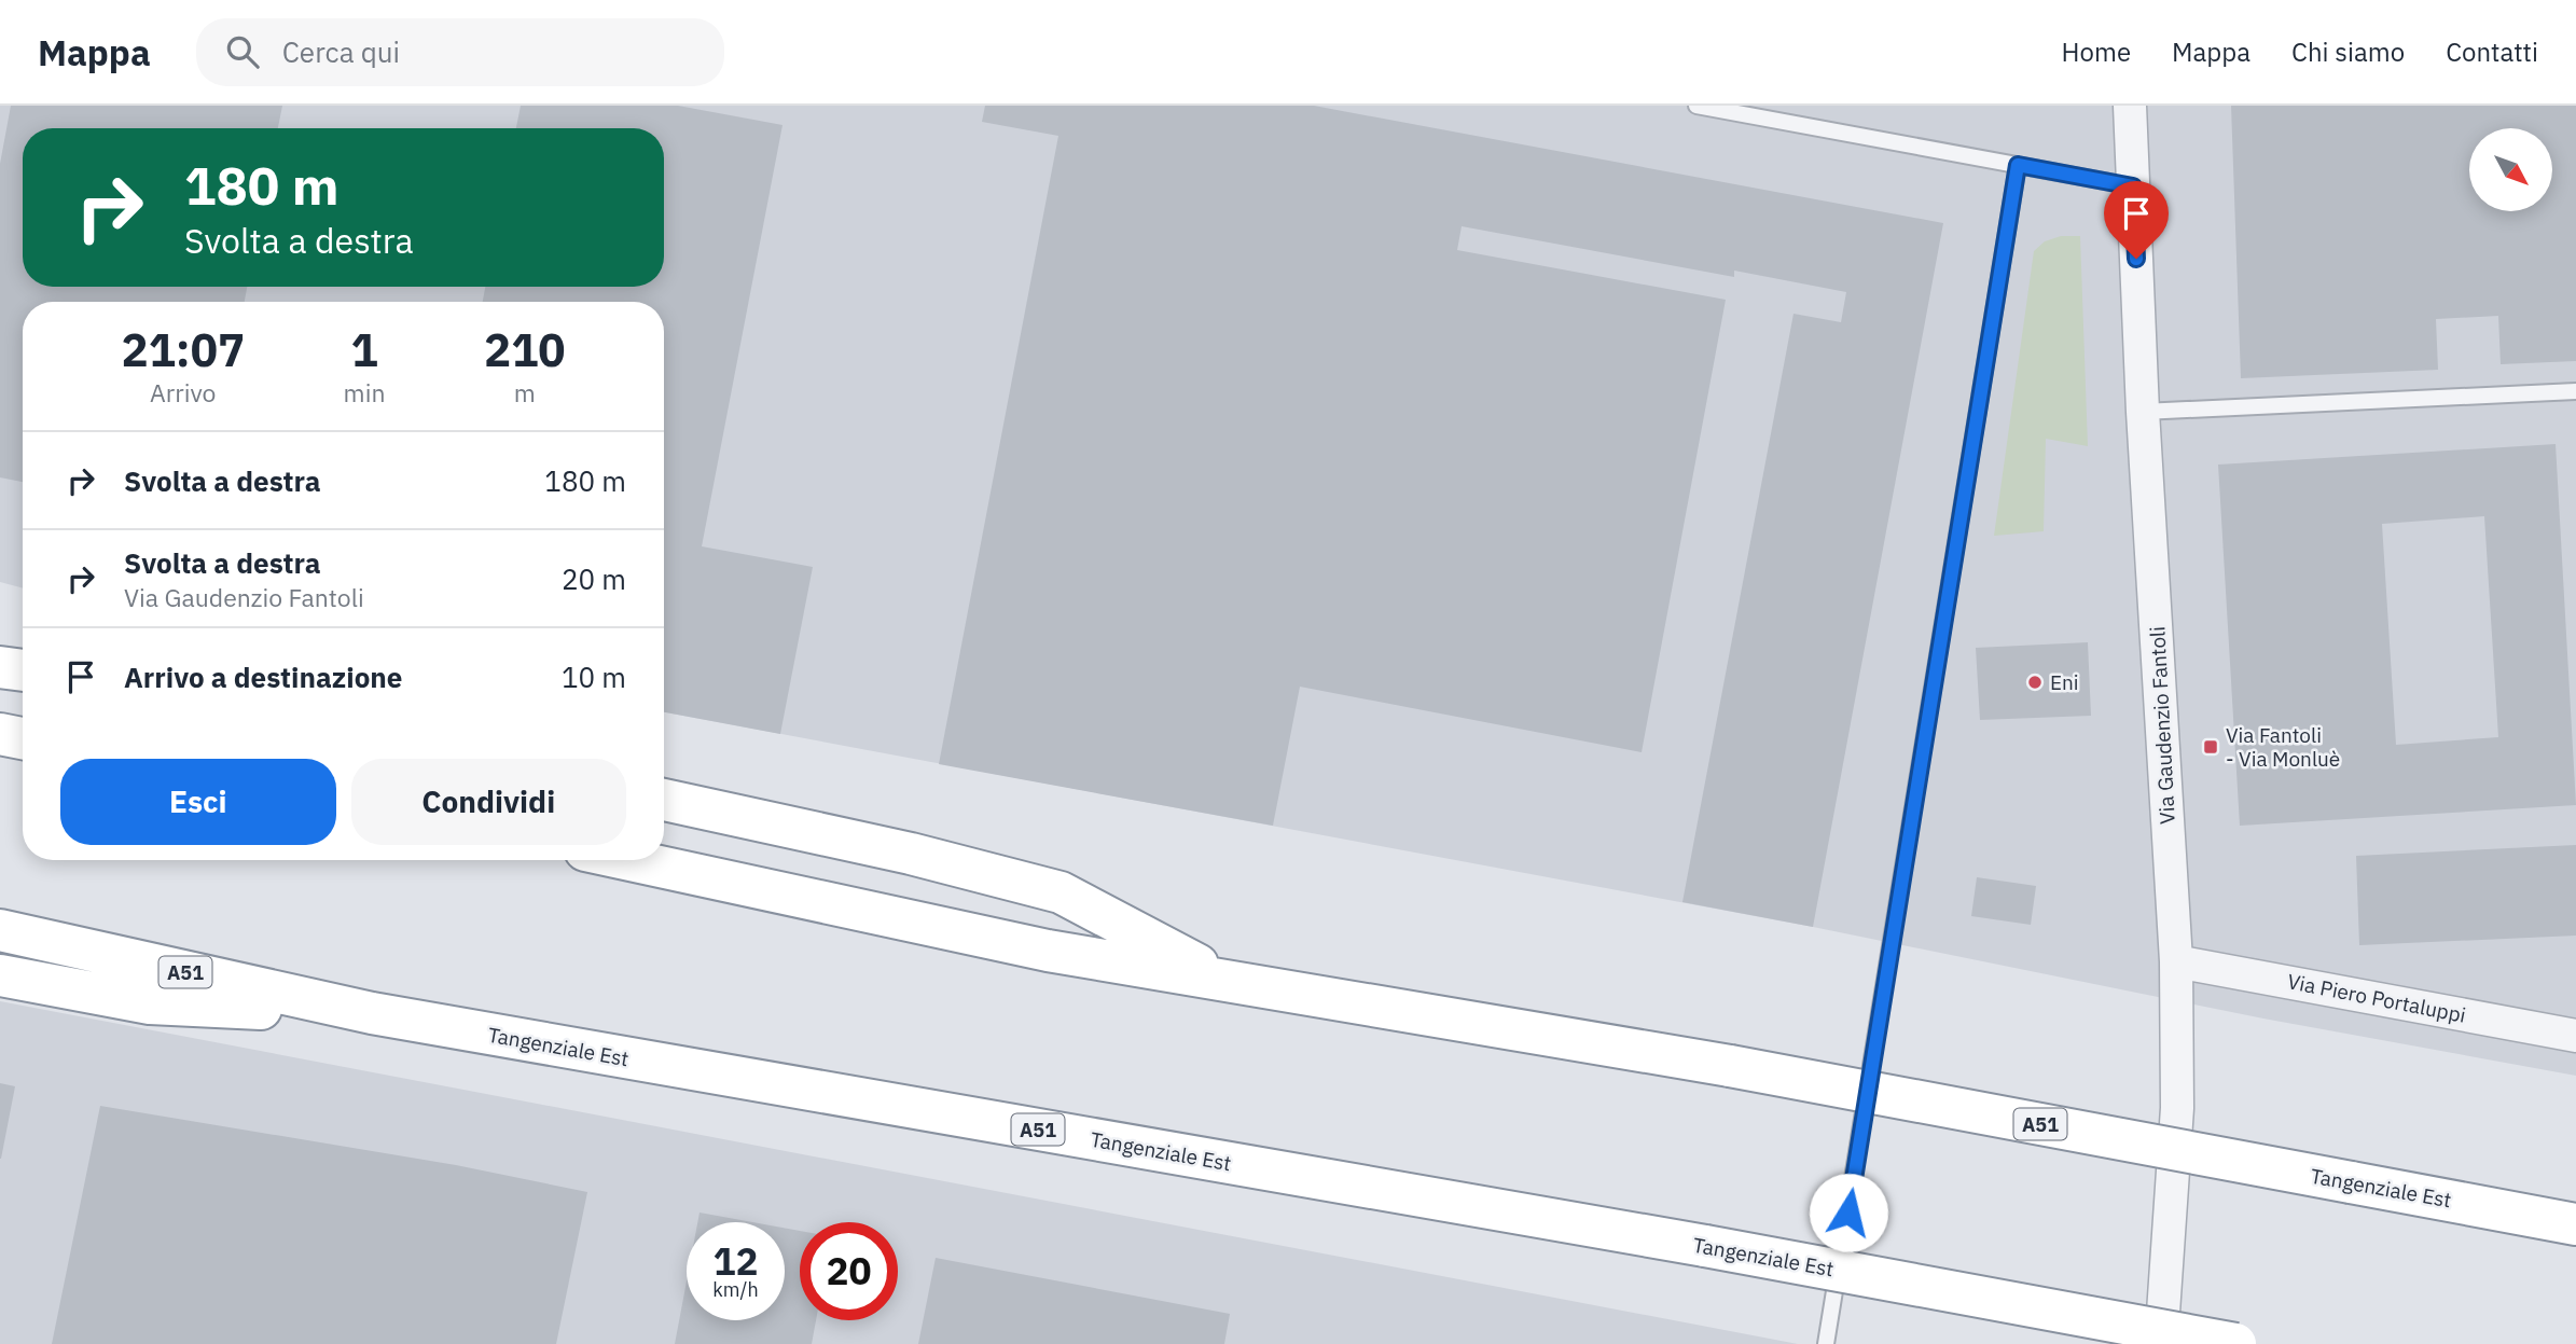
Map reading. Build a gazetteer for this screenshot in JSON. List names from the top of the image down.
{
  "streets": {
    "highway": ["A51", "Tangenziale Est"],
    "street": ["Via Gaudenzio Fantoli", "Via Piero Portaluppi"]
  },
  "crossings": [
    ["Via Gaudenzio Fantoli", "Via Piero Portaluppi"]
  ],
  "places": {
    "other": ["Eni"],
    "transit": ["Via Fantoli - Via Monluè"]
  },
  "north": "bottom right",
  "page": {
    "header": "Mappa",
    "search": "Cerca qui",
    "nav": [
      "Home",
      "Mappa",
      "Chi siamo",
      "Contatti"
    ],
    "turn": ["180 m", "Svolta a destra"],
    "eta": [
      "21:07",
      "Arrivo",
      "1",
      "min",
      "210",
      "m"
    ],
    "list": [
      {
        "name": "Svolta a destra",
        "value": "180 m"
      },
      {
        "name": "Svolta a destra",
        "note": "Via Gaudenzio Fantoli",
        "value": "20 m"
      },
      {
        "name": "Arrivo a destinazione",
        "value": "10 m"
      }
    ],
    "buttons": ["Esci", "Condividi"],
    "speed": "12 km/h",
    "limit": "20"
  }
}
